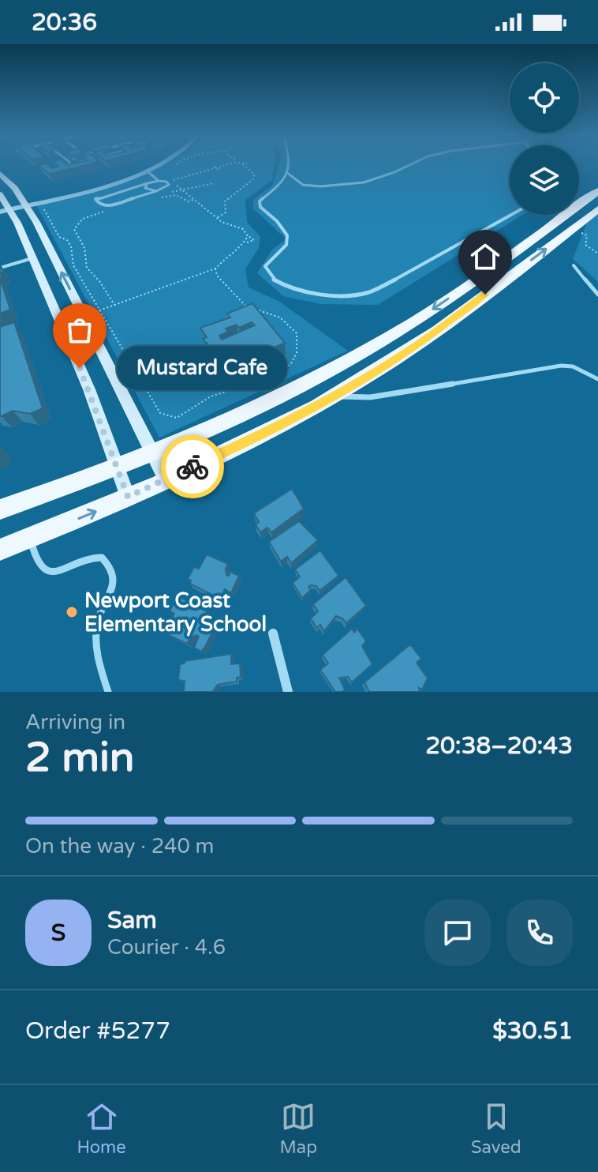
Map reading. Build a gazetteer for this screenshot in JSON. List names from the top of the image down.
{
  "places": ["Mustard Cafe", "Newport Coast Elementary School"],
  "page": {
    "status": "20:36",
    "bubble": "Mustard Cafe",
    "heading": ["2 min", "Arriving in", "20:38–20:43"],
    "panel": [
      "Sam",
      "Courier · 4.6",
      "Order #5277",
      "$30.51"
    ],
    "bar": "On the way · 240 m",
    "round": "S",
    "tabs": ["Home", "Map", "Saved"]
  }
}
